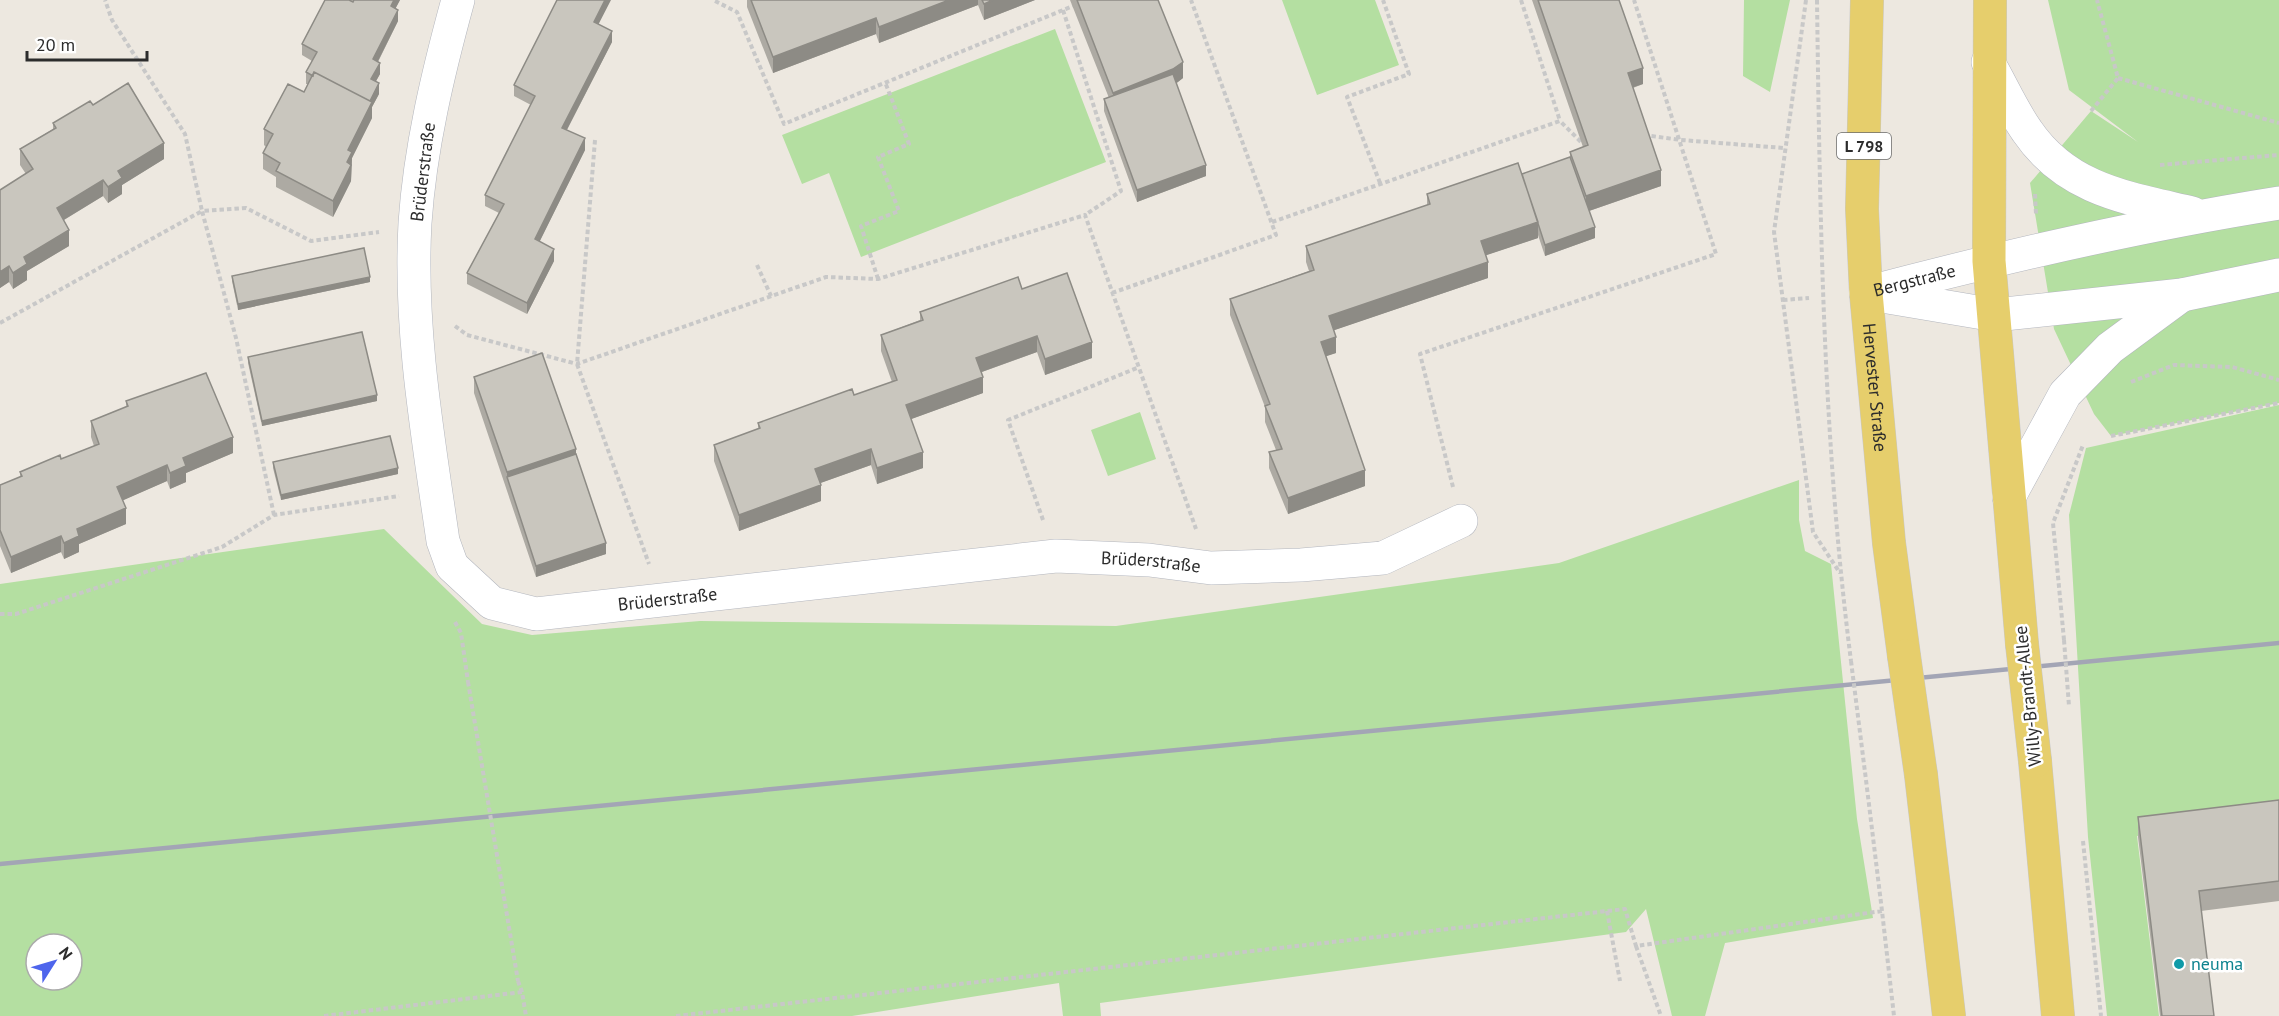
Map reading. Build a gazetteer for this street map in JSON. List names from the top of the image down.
{
  "streets": {
    "main road": ["L 798", "Hervester Straße", "Willy-Brandt-Allee"],
    "street": ["Brüderstraße", "Bergstraße"]
  },
  "crossings": [
    ["Bergstraße", "Hervester Straße"],
    ["Bergstraße", "Willy-Brandt-Allee"]
  ],
  "places": ["neuma"],
  "scale_bar": "20 m",
  "north": "top right"
}
